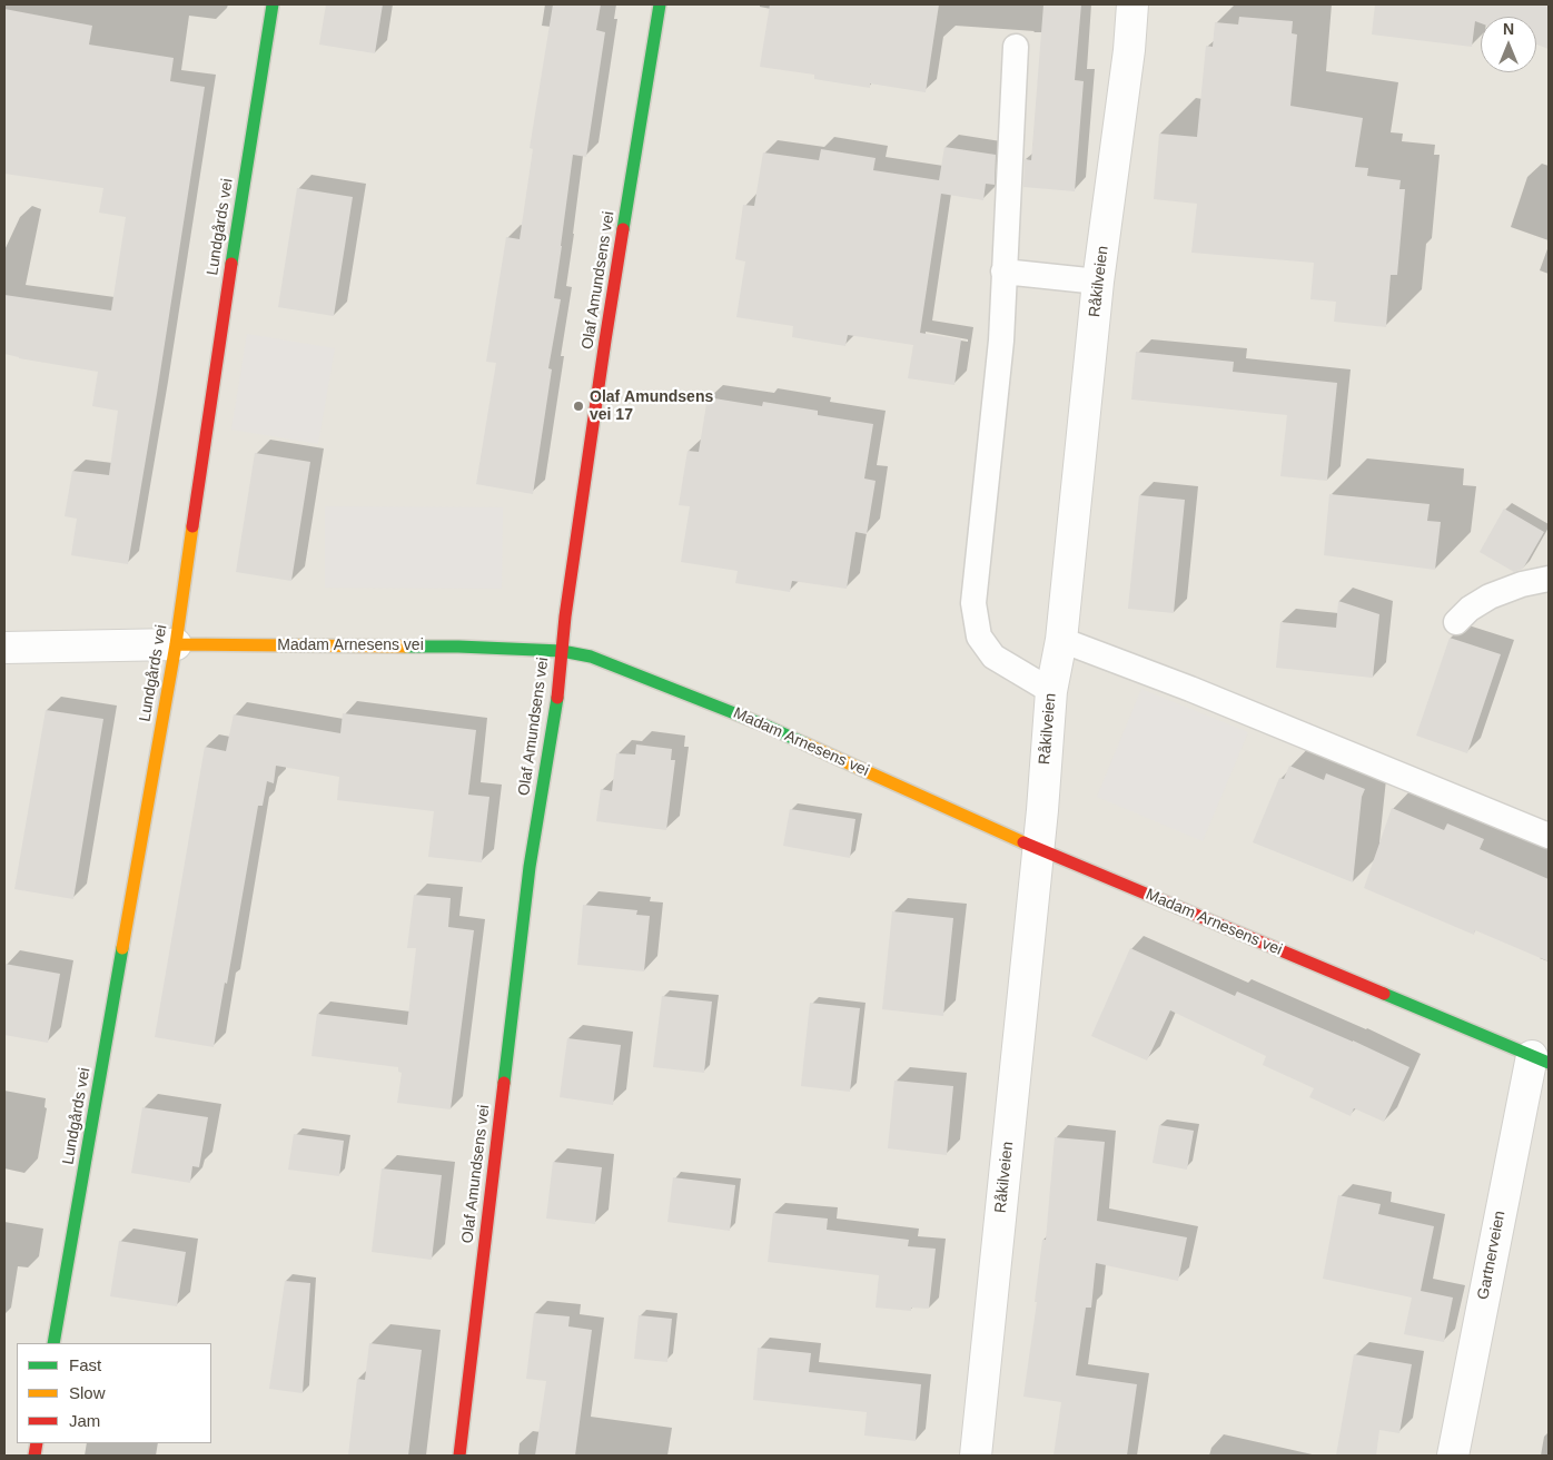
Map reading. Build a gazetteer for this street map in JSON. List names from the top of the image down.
{
  "streets": {
    "street": [
      "Lundgårds vei",
      "Olaf Amundsens vei",
      "Råkilveien",
      "Madam Arnesens vei",
      "Gartnerveien"
    ]
  },
  "crossings": [
    ["Lundgårds vei", "Madam Arnesens vei"],
    ["Olaf Amundsens vei", "Madam Arnesens vei"],
    ["Råkilveien", "Madam Arnesens vei"],
    ["Madam Arnesens vei", "Gartnerveien"]
  ],
  "places": ["Olaf Amundsens vei 17"],
  "legend": ["Fast", "Slow", "Jam"],
  "north": "top"
}
